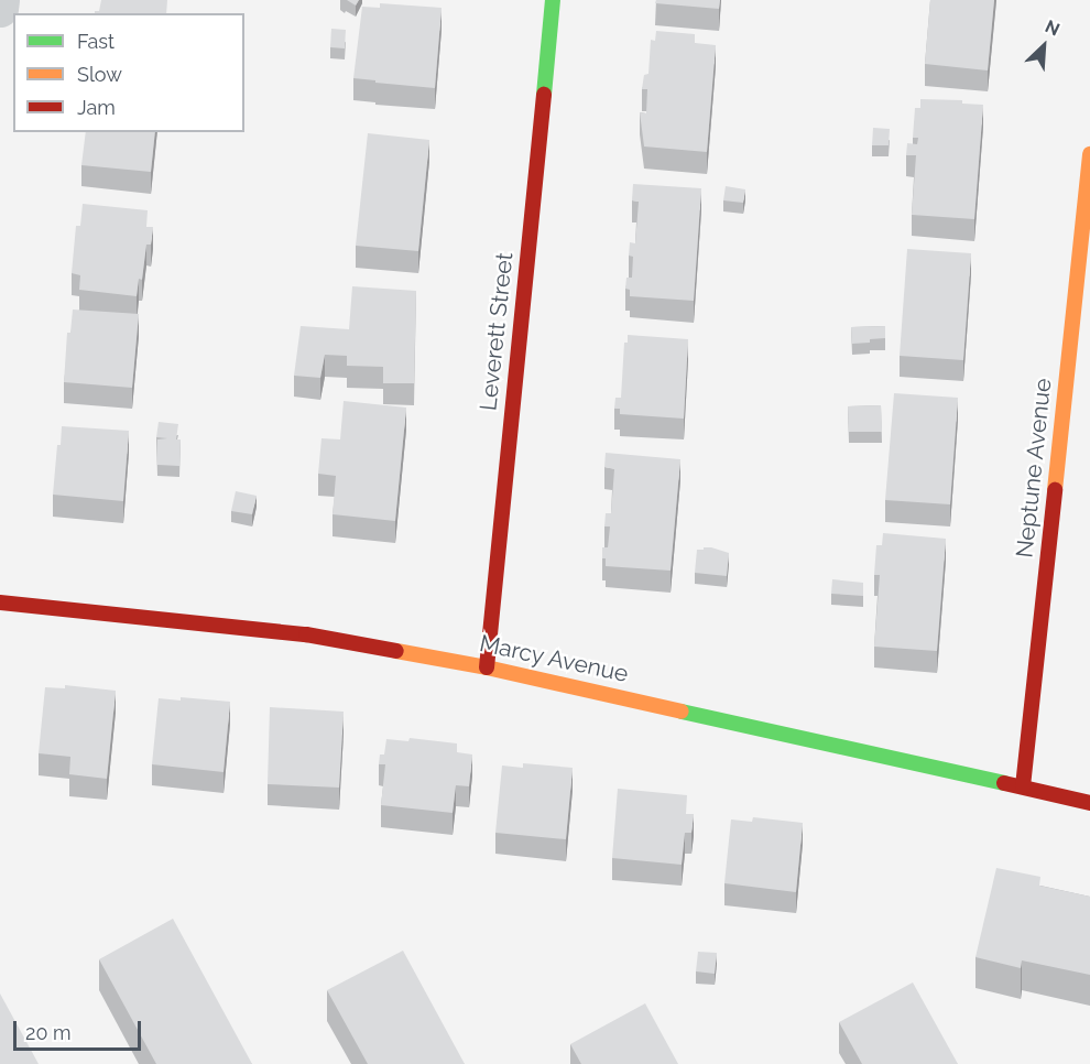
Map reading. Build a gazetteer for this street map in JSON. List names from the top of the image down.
{
  "streets": {
    "street": ["Leverett Street", "Neptune Avenue", "Marcy Avenue"]
  },
  "crossings": [
    ["Leverett Street", "Marcy Avenue"],
    ["Neptune Avenue", "Marcy Avenue"]
  ],
  "legend": ["Fast", "Slow", "Jam"],
  "scale_bar": "20 m",
  "north": "top right"
}
